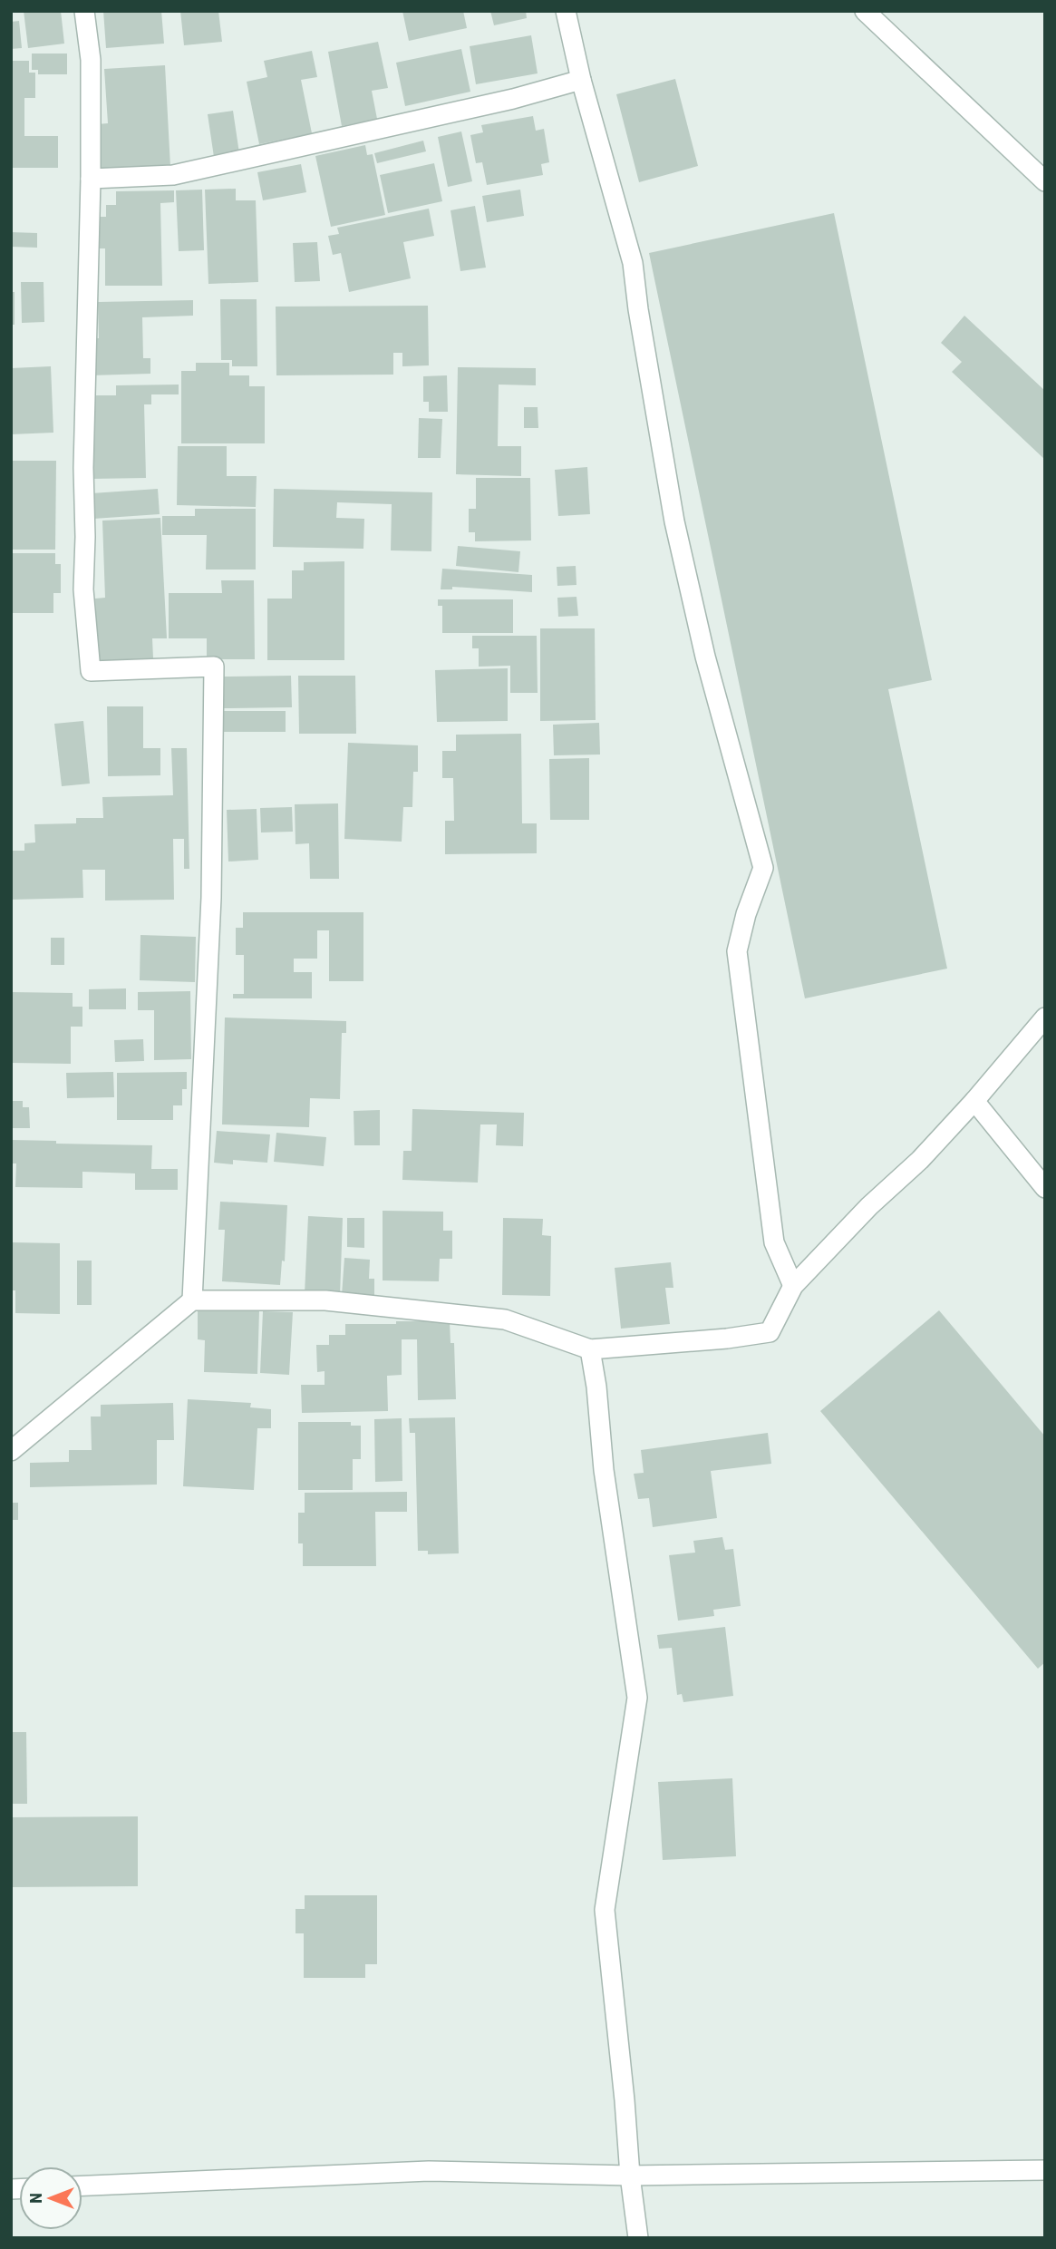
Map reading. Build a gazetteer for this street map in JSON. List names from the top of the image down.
{
  "north": "left"
}
